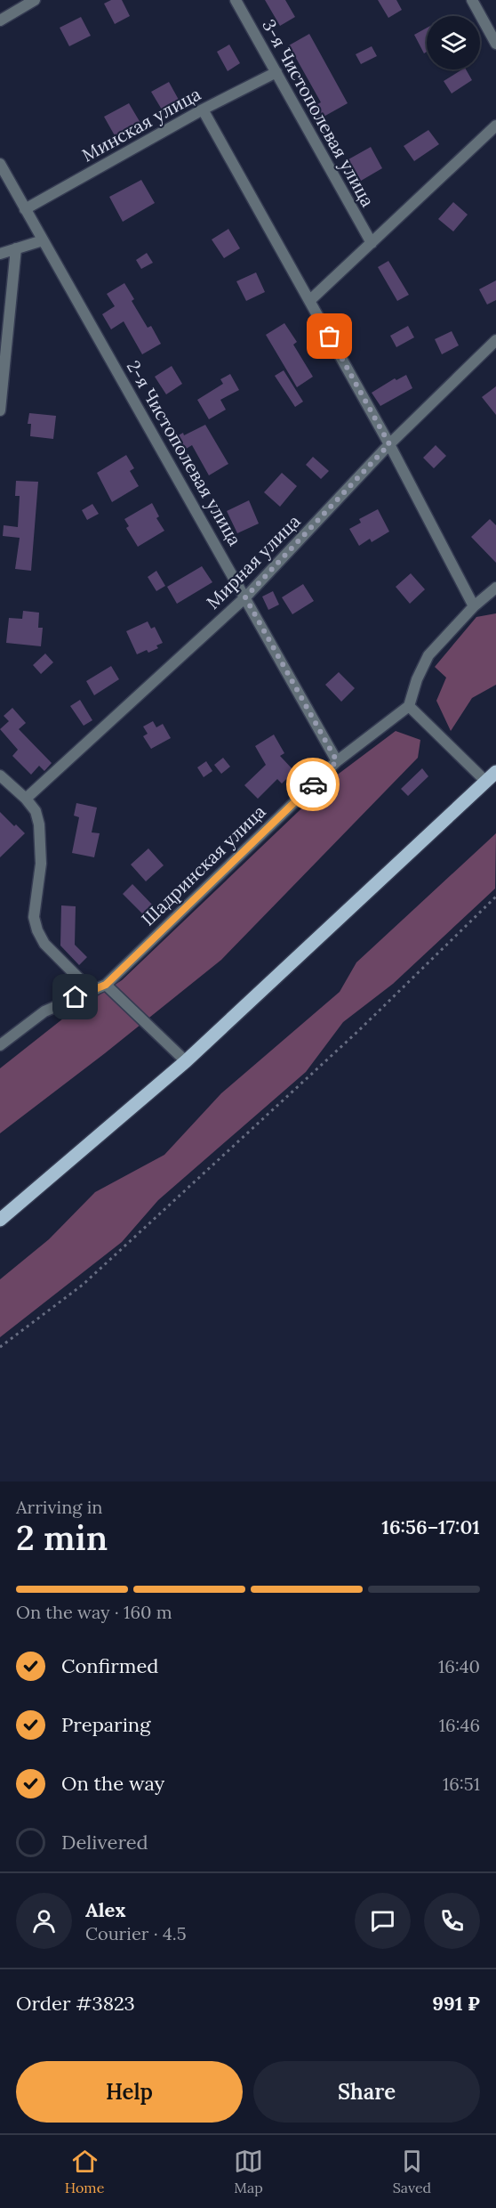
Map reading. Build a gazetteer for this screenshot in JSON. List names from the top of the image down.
{
  "streets": {
    "street": [
      "3-я Чистополевая улица",
      "Минская улица",
      "2-я Чистополевая улица",
      "Мирная улица",
      "Шадринская улица"
    ]
  },
  "crossings": [
    ["3-я Чистополевая улица", "Минская улица"],
    ["Минская улица", "2-я Чистополевая улица"],
    ["2-я Чистополевая улица", "Мирная улица"],
    ["2-я Чистополевая улица", "Шадринская улица"]
  ],
  "page": {
    "heading": ["2 min", "Arriving in", "16:56–17:01"],
    "panel": [
      "Alex",
      "Courier · 4.5",
      "Order #3823",
      "991 ₽"
    ],
    "bar": "On the way · 160 m",
    "list": [
      ["Confirmed", "16:40"],
      ["Preparing", "16:46"],
      ["On the way", "16:51"],
      "Delivered"
    ],
    "buttons": ["Help", "Share"],
    "tabs": ["Home", "Map", "Saved"]
  }
}
